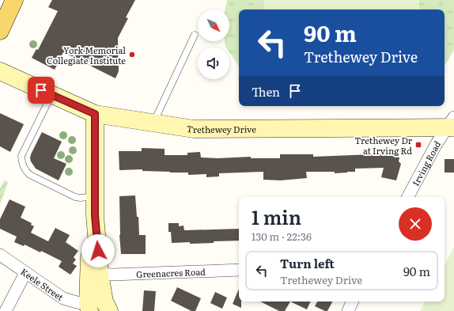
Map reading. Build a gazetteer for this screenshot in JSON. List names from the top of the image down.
{
  "streets": {
    "main road": ["Trethewey Drive"],
    "street": ["Irving Road", "Greenacres Road", "Keele Street"]
  },
  "crossings": [
    ["Trethewey Drive", "Irving Road"]
  ],
  "places": {
    "other": ["York Memorial Collegiate Institute"],
    "transit": ["Trethewey Dr at Irving Rd"]
  },
  "north": "bottom right",
  "page": {
    "turn": ["90 m", "Trethewey Drive"],
    "then": "Then",
    "heading": ["1 min", "130 m · 22:36"],
    "list": [
      {
        "name": "Turn left",
        "note": "Trethewey Drive",
        "value": "90 m"
      }
    ]
  }
}
